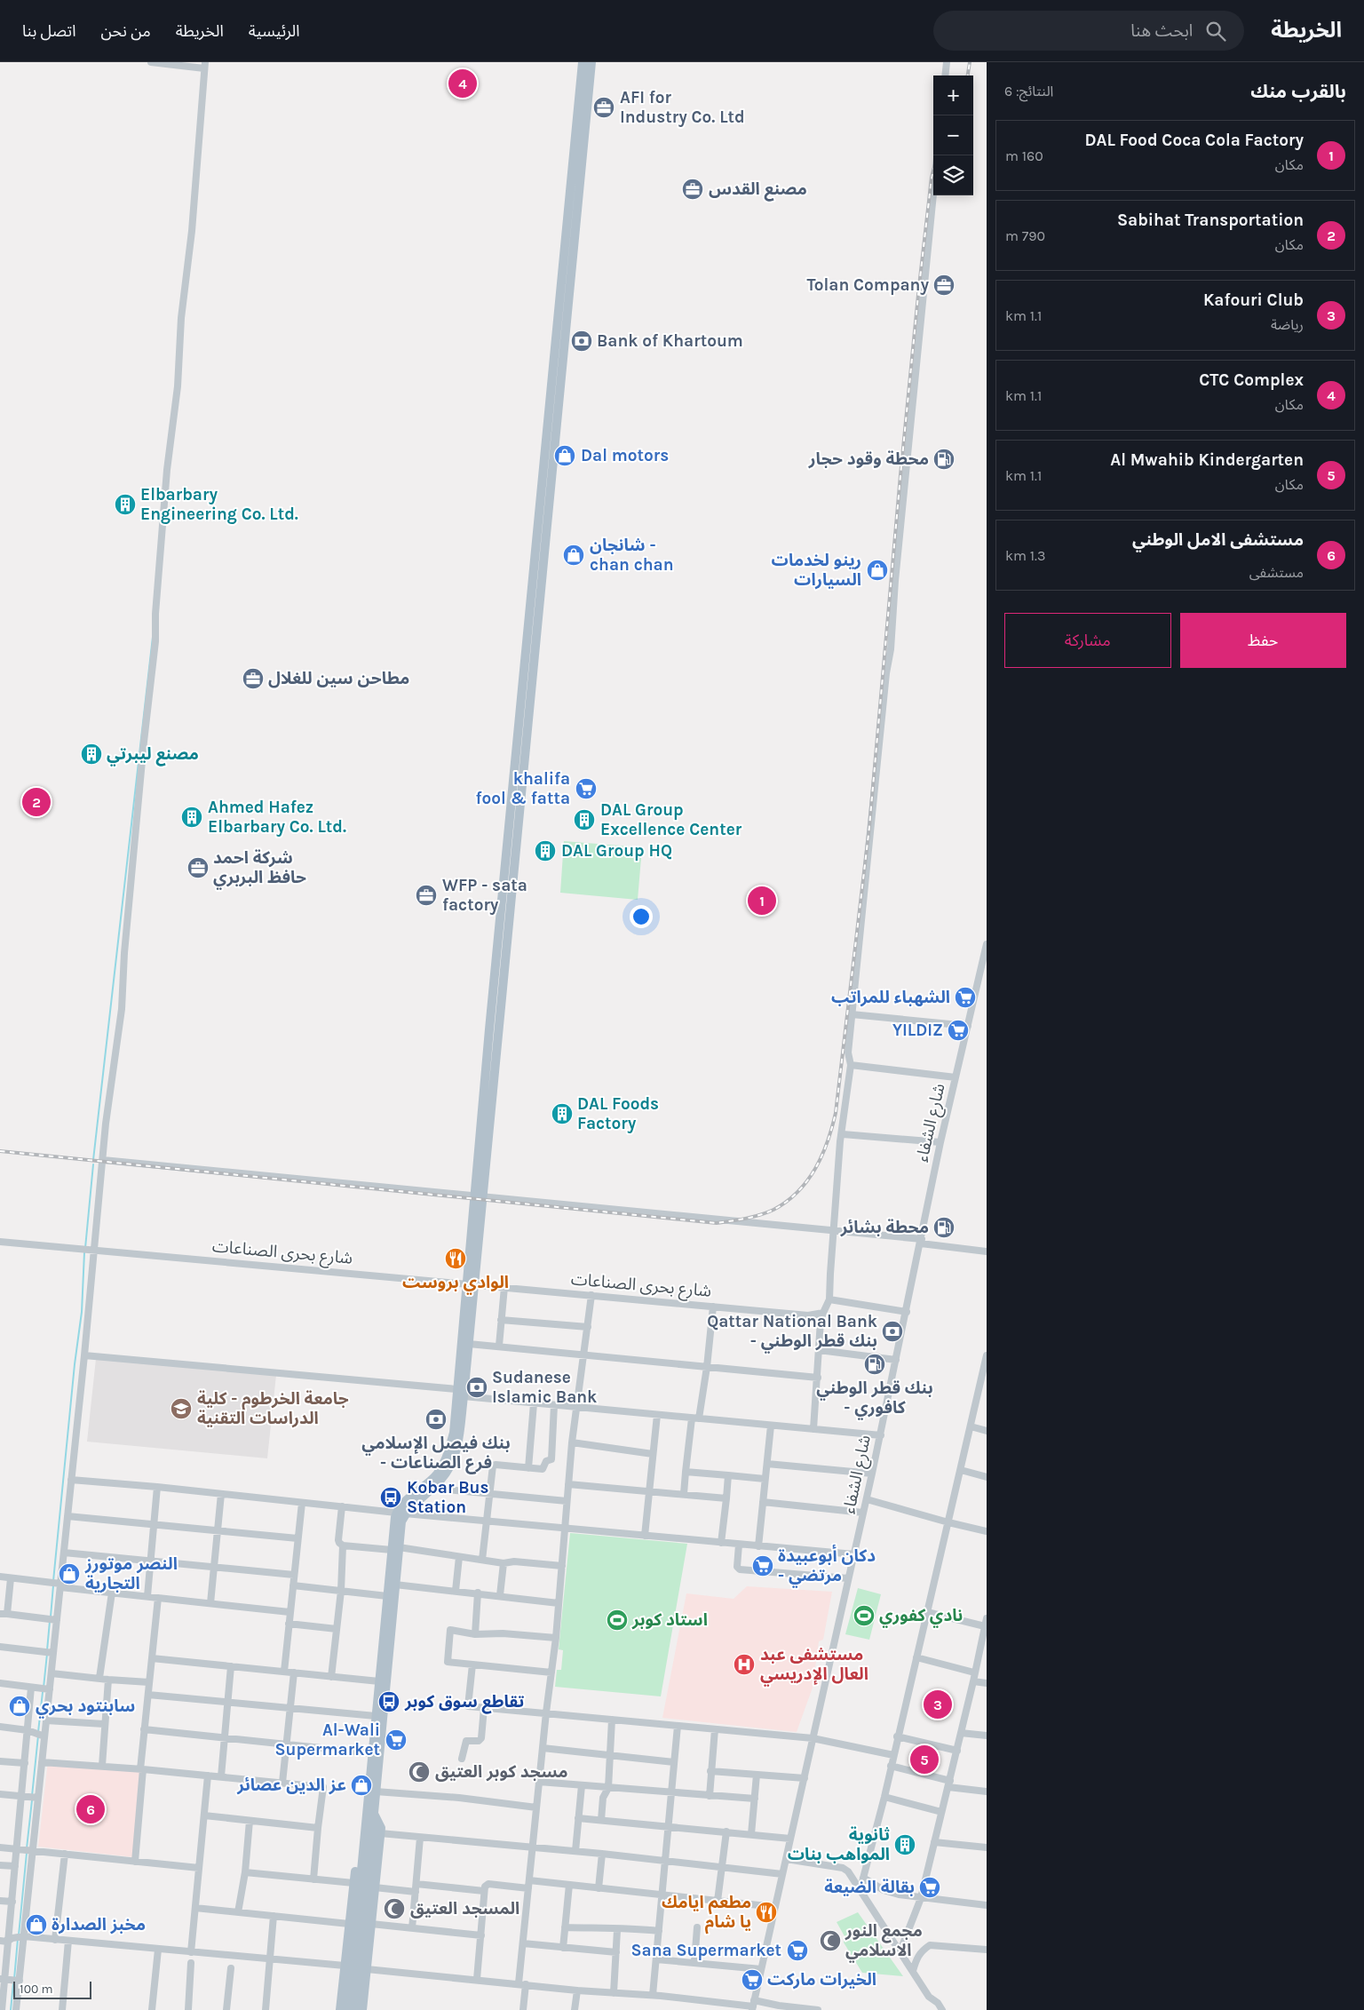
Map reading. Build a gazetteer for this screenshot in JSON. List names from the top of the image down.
{
  "streets": {
    "street": ["شارع الشفاء", "شارع بحرى الصناعات"]
  },
  "places": {
    "office": [
      "AFI for Industry Co. Ltd",
      "مصنع القدس",
      "Tolan Company",
      "مطاحن سين للغلال",
      "شركة احمد حافظ البربري",
      "WFP - sata factory"
    ],
    "bank": [
      "Bank of Khartoum",
      "Qattar National Bank - بنك قطر الوطني",
      "Sudanese Islamic Bank",
      "بنك فيصل الإسلامي - فرع الصناعات"
    ],
    "shop": [
      "Dal motors",
      "شانجان - chan chan",
      "رينو لخدمات السيارات",
      "النصر موتورز التجارية",
      "سابنتود بحري",
      "عز الدين عصائر",
      "مخبز الصدارة"
    ],
    "fuel station": ["محطة وقود حجار", "محطة بشائر", "بنك قطر الوطني - كافوري"],
    "building": [
      "Elbarbary Engineering Co. Ltd.",
      "مصنع ليبرتي",
      "Ahmed Hafez Elbarbary Co. Ltd.",
      "DAL Group Excellence Center",
      "DAL Group HQ",
      "DAL Foods Factory",
      "ثانوية المواهب بنات"
    ],
    "supermarket": [
      "khalifa fool & fatta",
      "الشهباء للمراتب",
      "YILDIZ",
      "دكان أبوعبيدة - مرتضي",
      "Al-Wali Supermarket",
      "بقالة الضيعة",
      "Sana Supermarket",
      "الخيرات ماركت"
    ],
    "restaurant": ["الوادي بروست", "مطعم ايامك يا شام"],
    "school or university": ["جامعة الخرطوم - كلية الدراسات التقنية"],
    "bus stop": ["Kobar Bus Station", "تقاطع سوق كوبر"],
    "sports": ["نادي كفوري", "استاد كوبر"],
    "hospital": ["مستشفى عبد العال الإدريسي"],
    "mosque": ["مسجد كوبر العتيق", "المسجد العتيق", "مجمع النور الاسلامي"]
  },
  "scale_bar": "100 m",
  "page": {
    "header": "الخريطة",
    "search": "ابحث هنا",
    "nav": [
      "الرئيسية",
      "الخريطة",
      "من نحن",
      "اتصل بنا"
    ],
    "heading": ["بالقرب منك", "النتائج: 6"],
    "pins": [
      "4",
      "2",
      "1",
      "3",
      "5",
      "6"
    ],
    "map_buttons": ["+", "−"],
    "list": [
      {
        "mark": "1",
        "name": "DAL Food Coca Cola Factory",
        "note": "مكان",
        "value": "160 m"
      },
      {
        "mark": "2",
        "name": "Sabihat Transportation",
        "note": "مكان",
        "value": "790 m"
      },
      {
        "mark": "3",
        "name": "Kafouri Club",
        "note": "رياضة",
        "value": "1.1 km"
      },
      {
        "mark": "4",
        "name": "CTC Complex",
        "note": "مكان",
        "value": "1.1 km"
      },
      {
        "mark": "5",
        "name": "Al Mwahib Kindergarten",
        "note": "مكان",
        "value": "1.1 km"
      },
      {
        "mark": "6",
        "name": "مستشفى الامل الوطني",
        "note": "مستشفى",
        "value": "1.3 km"
      }
    ],
    "buttons": ["حفظ", "مشاركة"],
    "scale": "100 m"
  }
}
